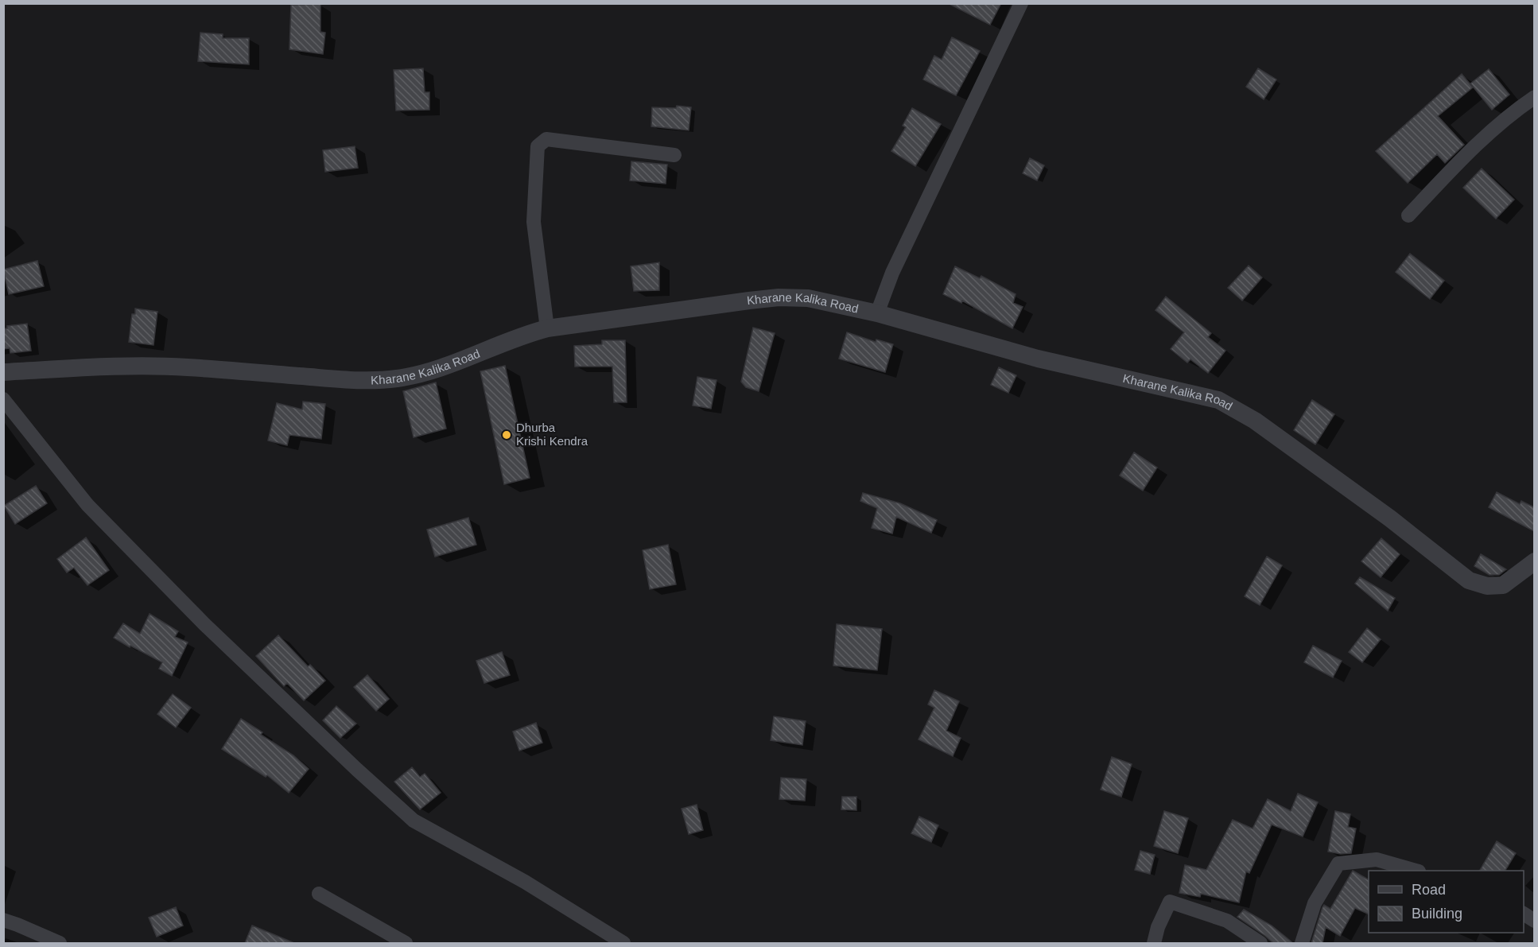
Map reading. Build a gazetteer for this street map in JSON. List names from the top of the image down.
{
  "streets": {
    "street": ["Kharane Kalika Road"]
  },
  "places": ["Dhurba Krishi Kendra"],
  "legend": ["Road", "Building"]
}
